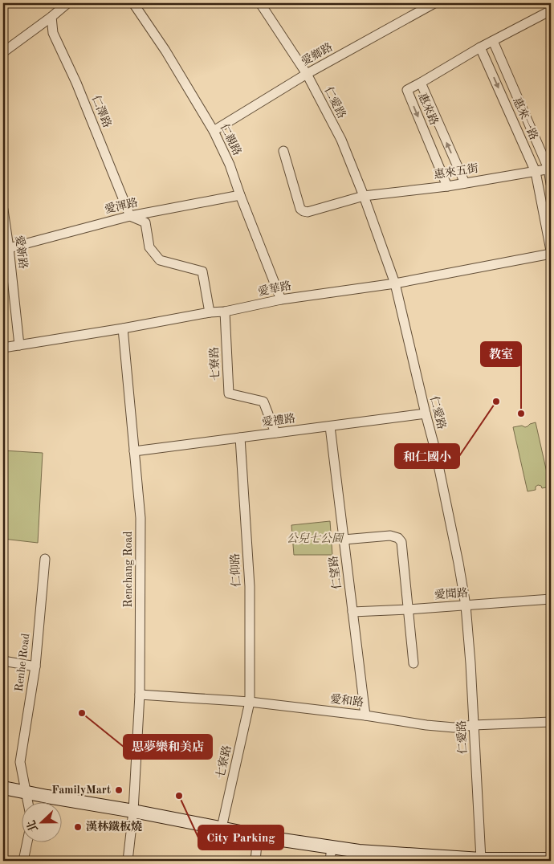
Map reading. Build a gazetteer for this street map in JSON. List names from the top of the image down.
{
  "streets": {
    "street": [
      "愛鄉路",
      "仁愛路",
      "惠來路",
      "仁澤路",
      "惠來一路",
      "仁親路",
      "惠來五街",
      "愛渾路",
      "愛新路",
      "愛華路",
      "七寮路",
      "愛禮路",
      "Renchang Road",
      "仁仰路",
      "仁望路",
      "愛聞路",
      "Renhe Road",
      "愛和路"
    ]
  },
  "crossings": [
    ["愛鄉路", "仁愛路"],
    ["愛鄉路", "仁親路"],
    ["仁愛路", "惠來五街"],
    ["仁愛路", "愛華路"],
    ["仁愛路", "愛禮路"],
    ["仁愛路", "愛聞路"],
    ["仁愛路", "愛和路"],
    ["惠來路", "惠來五街"],
    ["仁澤路", "愛渾路"],
    ["惠來一路", "惠來五街"],
    ["仁親路", "愛渾路"],
    ["仁親路", "愛華路"],
    ["愛渾路", "愛新路"],
    ["愛新路", "愛華路"],
    ["愛華路", "七寮路"],
    ["愛華路", "Renchang Road"],
    ["七寮路", "愛禮路"],
    ["七寮路", "仁仰路"],
    ["七寮路", "愛和路"],
    ["愛禮路", "Renchang Road"],
    ["愛禮路", "仁仰路"],
    ["愛禮路", "仁望路"],
    ["Renchang Road", "愛和路"],
    ["仁仰路", "愛和路"],
    ["仁望路", "愛聞路"],
    ["仁望路", "愛和路"]
  ],
  "parks": ["公兒七公園"],
  "places": [
    "和仁國小",
    "教室",
    "思夢樂和美店",
    "FamilyMart",
    "City Parking",
    "漢林鐵板燒"
  ],
  "north": "left"
}
